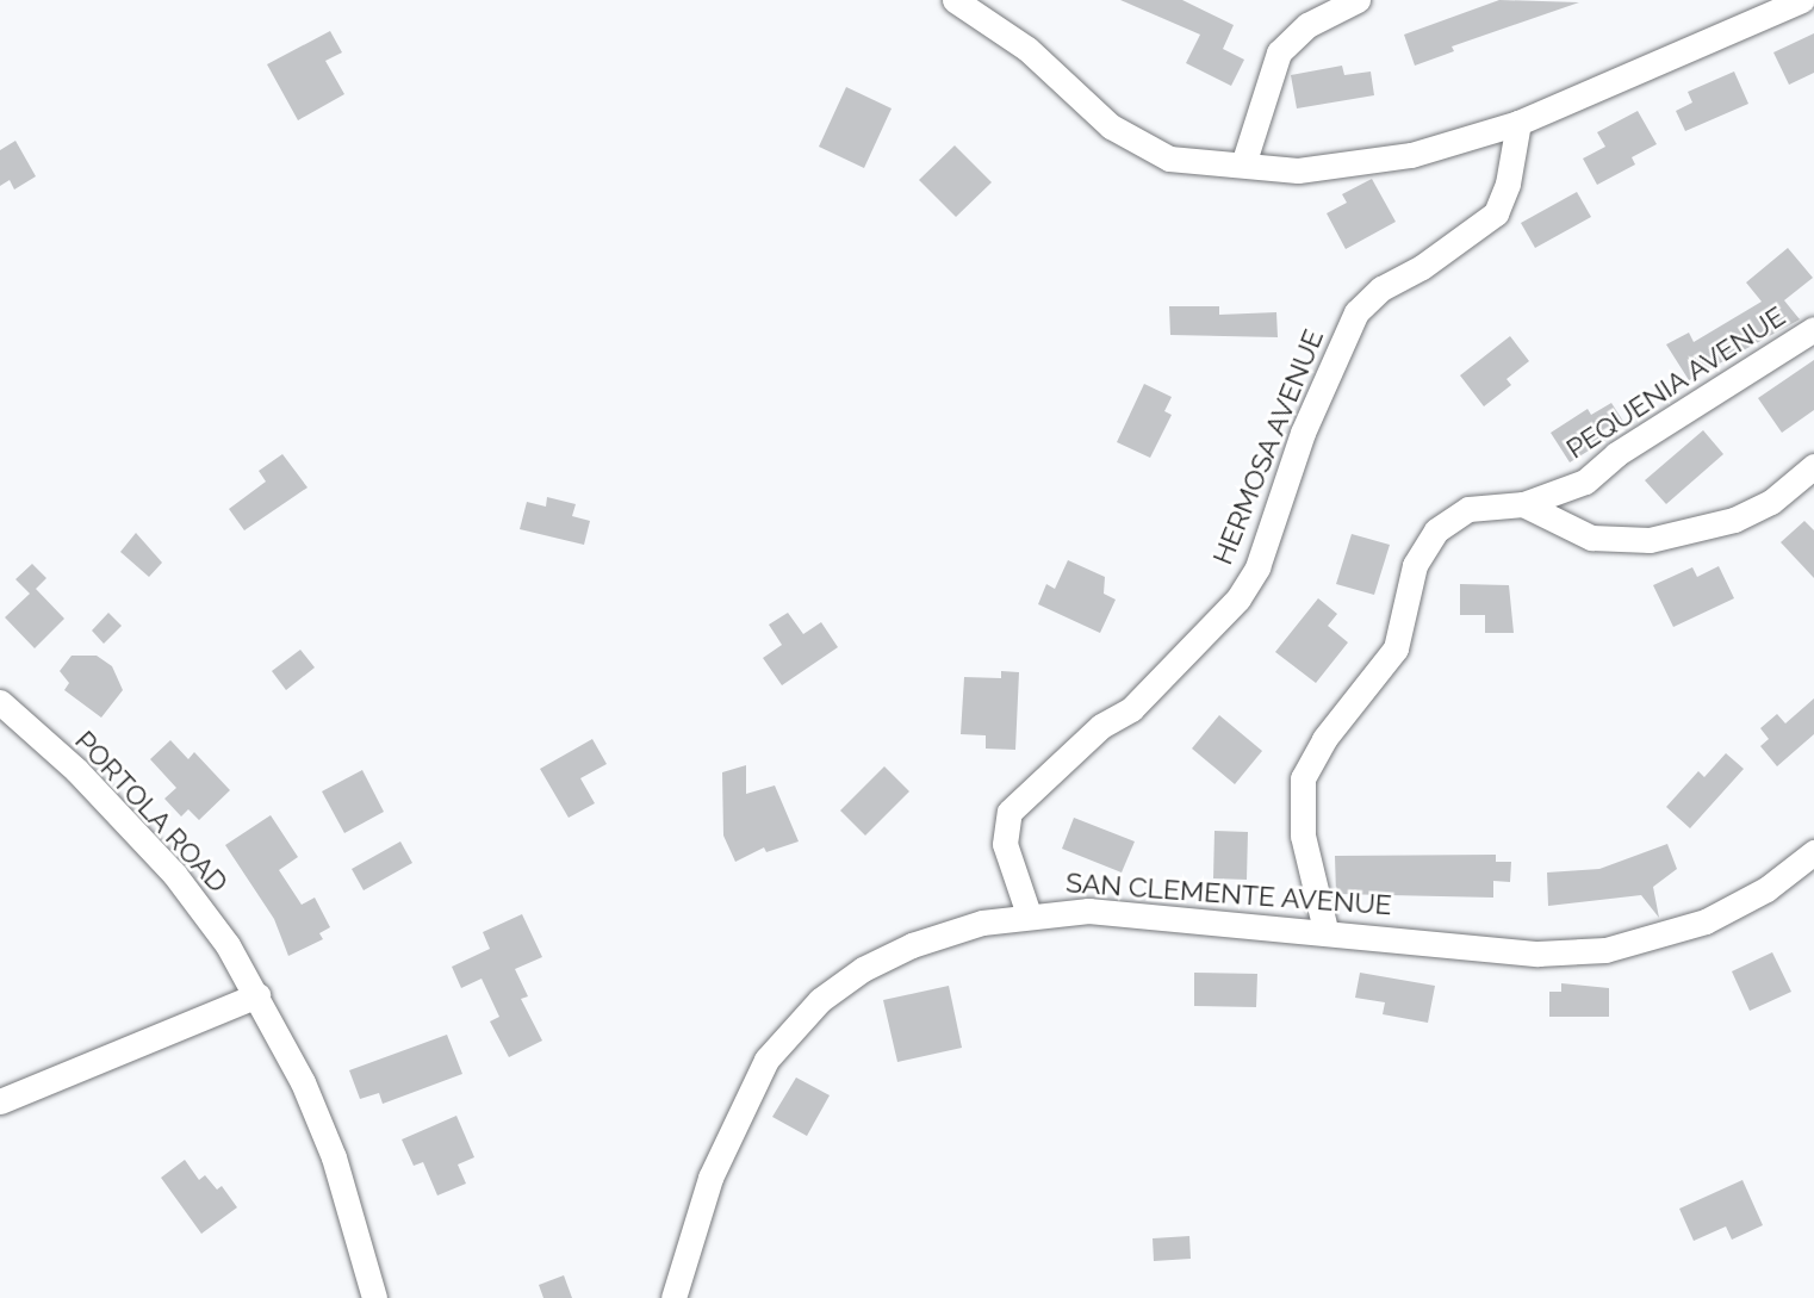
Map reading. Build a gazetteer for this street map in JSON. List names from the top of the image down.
{
  "streets": {
    "street": [
      "PEQUENIA AVENUE",
      "HERMOSA AVENUE",
      "PORTOLA ROAD",
      "SAN CLEMENTE AVENUE"
    ]
  },
  "crossings": [
    ["PEQUENIA AVENUE", "SAN CLEMENTE AVENUE"],
    ["HERMOSA AVENUE", "SAN CLEMENTE AVENUE"]
  ]
}
